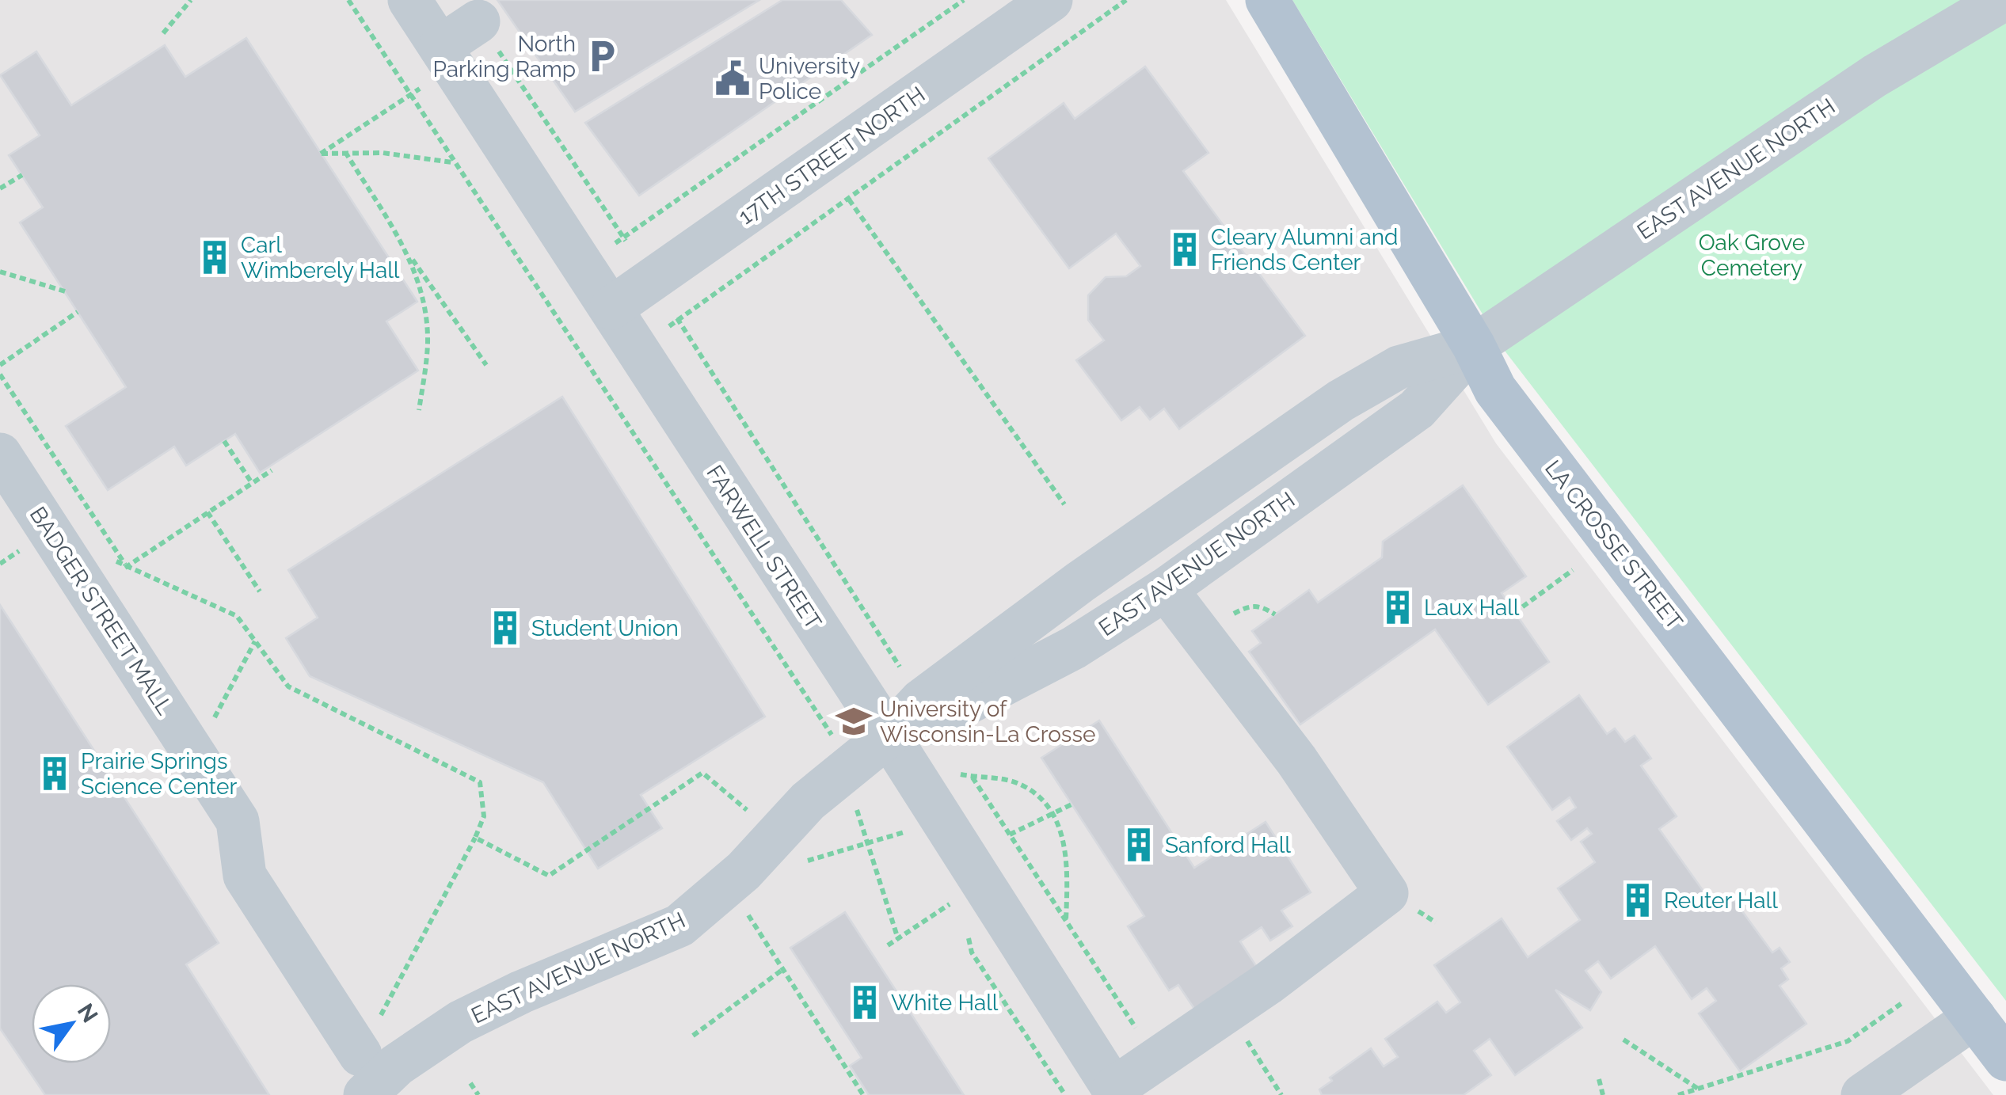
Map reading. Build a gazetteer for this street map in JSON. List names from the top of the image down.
{
  "streets": {
    "main road": ["LA CROSSE STREET"],
    "street": [
      "17TH STREET NORTH",
      "EAST AVENUE NORTH",
      "FARWELL STREET",
      "BADGER STREET MALL"
    ]
  },
  "crossings": [
    ["17TH STREET NORTH", "FARWELL STREET"],
    ["EAST AVENUE NORTH", "LA CROSSE STREET"],
    ["EAST AVENUE NORTH", "FARWELL STREET"],
    ["EAST AVENUE NORTH", "BADGER STREET MALL"]
  ],
  "parks": ["Oak Grove Cemetery"],
  "places": {
    "parking": ["North Parking Ramp"],
    "public building": ["University Police"],
    "building": [
      "Cleary Alumni and Friends Center",
      "Carl Wimberely Hall",
      "Laux Hall",
      "Student Union",
      "Prairie Springs Science Center",
      "Sanford Hall",
      "Reuter Hall",
      "White Hall"
    ],
    "school or university": ["University of Wisconsin-La Crosse"]
  },
  "north": "top right"
}
